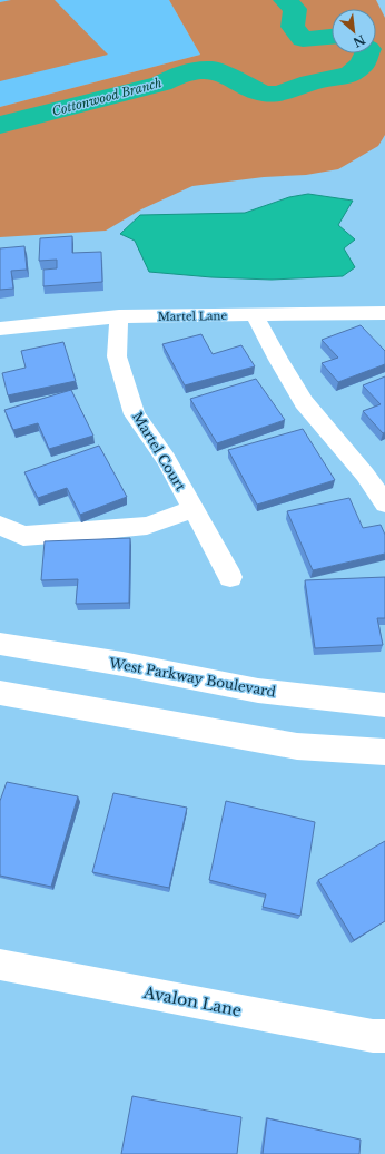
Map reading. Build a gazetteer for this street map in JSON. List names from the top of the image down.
{
  "streets": {
    "street": [
      "Martel Lane",
      "Martel Court",
      "West Parkway Boulevard",
      "Avalon Lane"
    ]
  },
  "crossings": [
    ["Martel Lane", "Martel Court"]
  ],
  "water": ["Cottonwood Branch"],
  "north": "bottom right"
}
